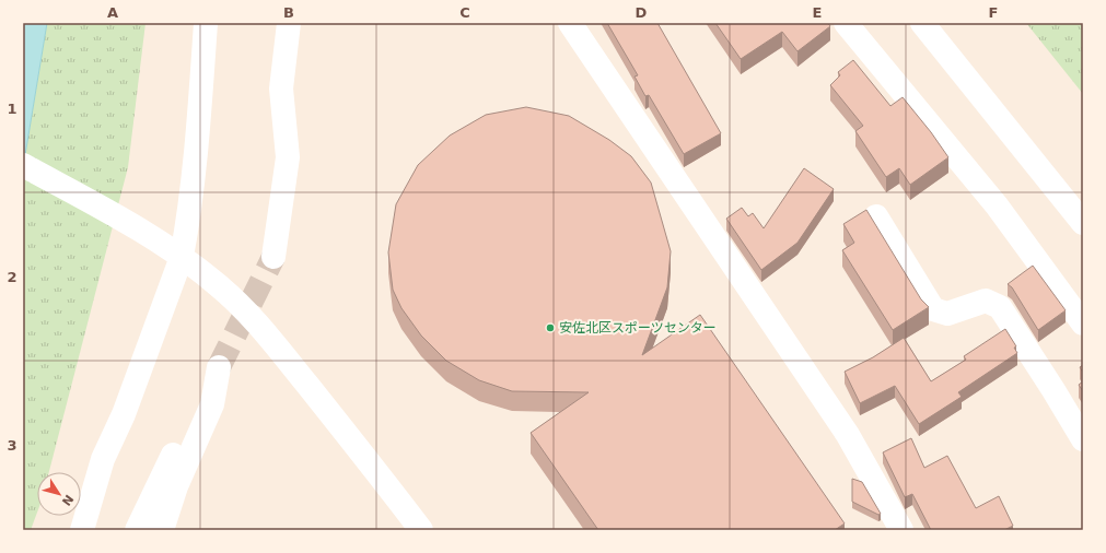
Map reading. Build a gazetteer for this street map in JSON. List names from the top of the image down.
{
  "places": ["安佐北区スポーツセンター"],
  "north": "bottom right",
  "grid": {
    "columns": [
      "A",
      "B",
      "C",
      "D",
      "E",
      "F"
    ],
    "rows": ["1", "2", "3"]
  }
}
